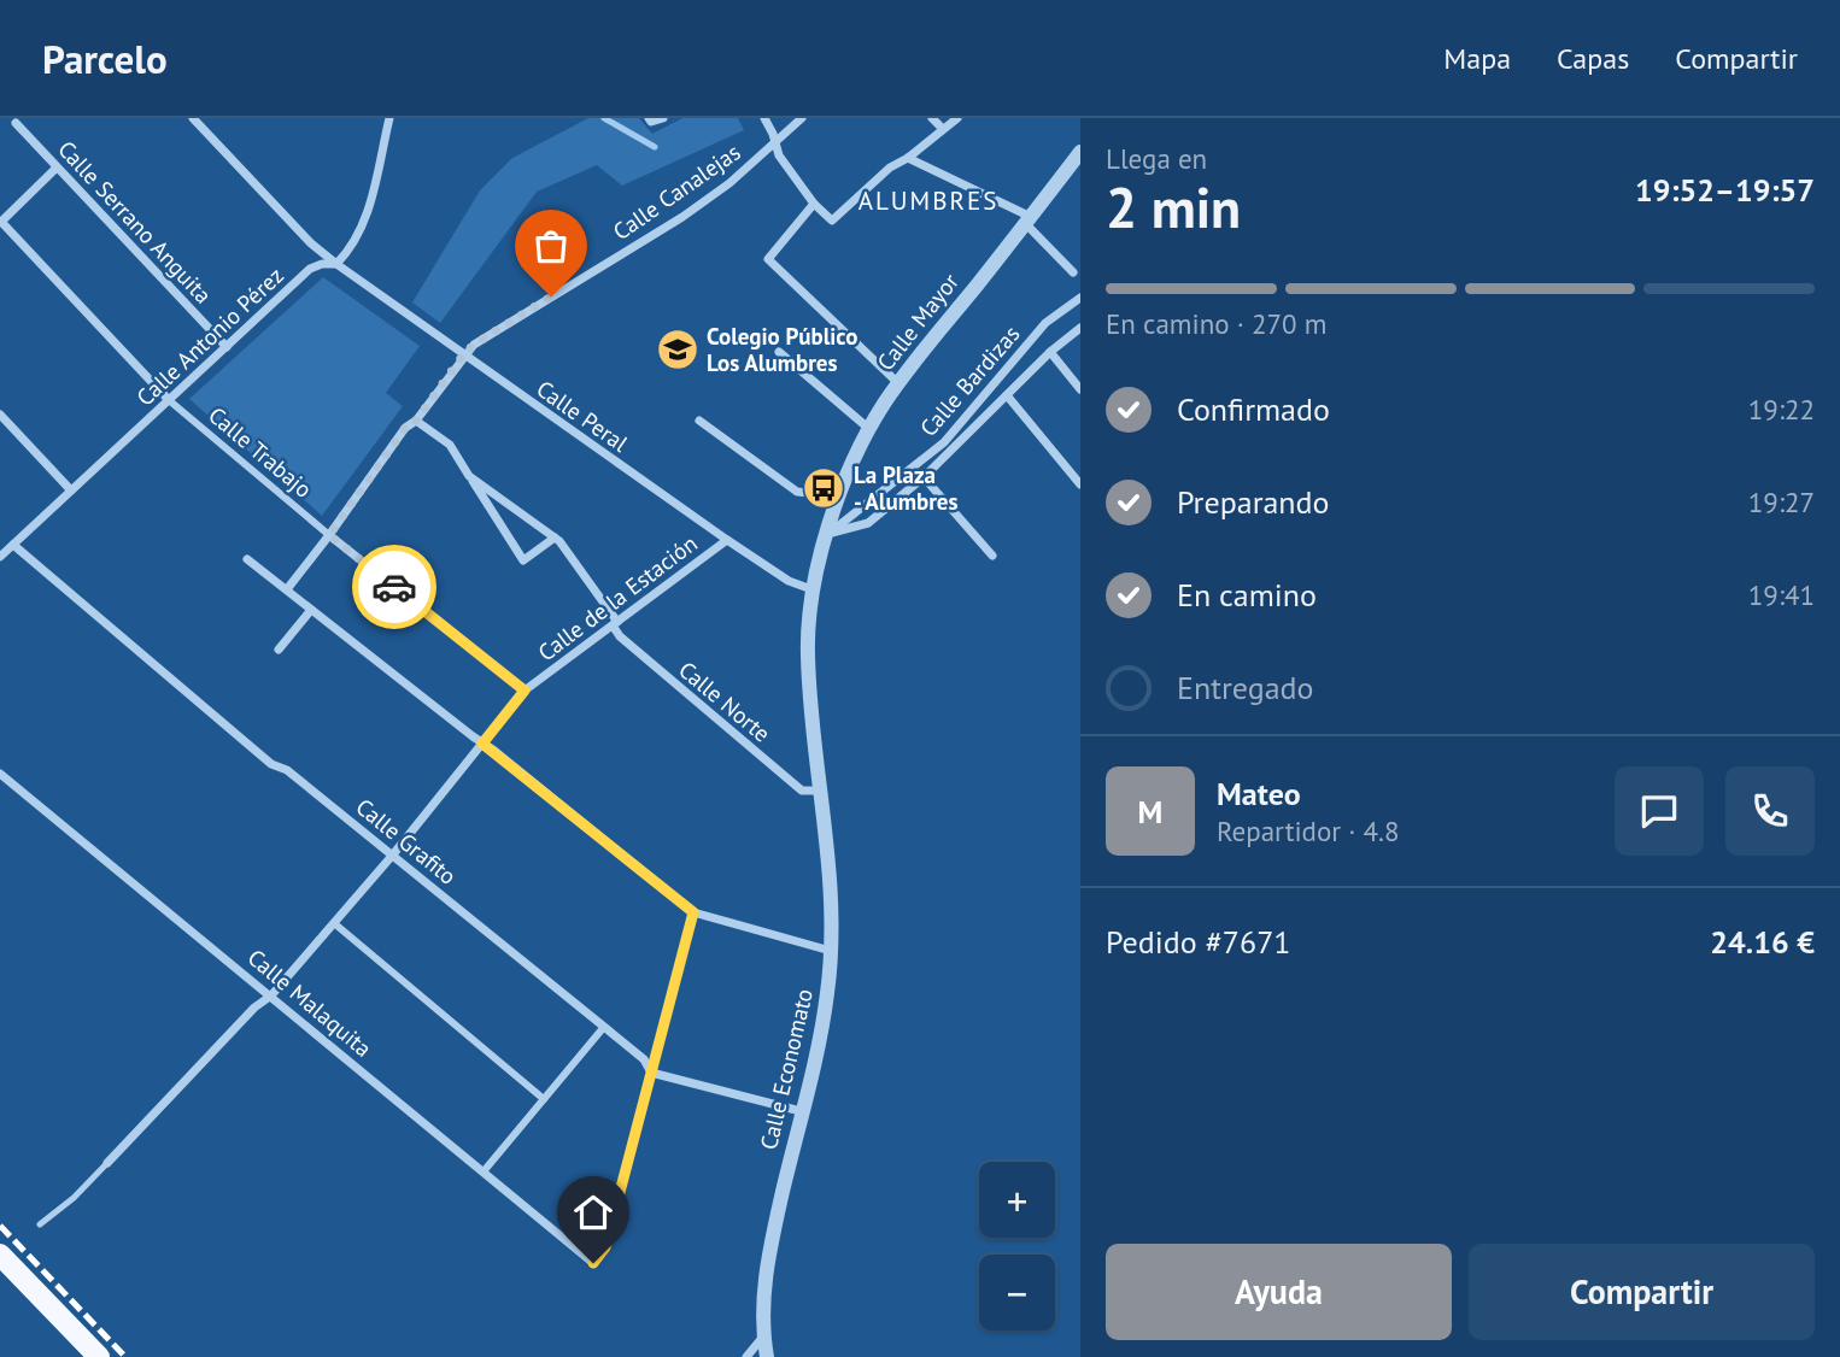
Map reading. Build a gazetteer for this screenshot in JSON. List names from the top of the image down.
{
  "streets": {
    "street": [
      "Calle Canalejas",
      "Calle Serrano Anguita",
      "Calle Mayor",
      "Calle Antonio Pérez",
      "Calle Bardizas",
      "Calle Peral",
      "Calle Trabajo",
      "Calle de la Estación",
      "Calle Norte",
      "Calle Grafito",
      "Calle Malaquita",
      "Calle Economato"
    ]
  },
  "crossings": [
    ["Calle Canalejas", "Calle Peral"],
    ["Calle Canalejas", "Calle Trabajo"],
    ["Calle Serrano Anguita", "Calle Antonio Pérez"],
    ["Calle Mayor", "Calle Bardizas"],
    ["Calle Mayor", "Calle Peral"],
    ["Calle Mayor", "Calle Norte"],
    ["Calle Mayor", "Calle Economato"],
    ["Calle Antonio Pérez", "Calle Peral"],
    ["Calle Antonio Pérez", "Calle Trabajo"],
    ["Calle Antonio Pérez", "Calle Grafito"],
    ["Calle Peral", "Calle de la Estación"],
    ["Calle Trabajo", "Calle de la Estación"],
    ["Calle de la Estación", "Calle Norte"],
    ["Calle de la Estación", "Calle Grafito"],
    ["Calle de la Estación", "Calle Malaquita"],
    ["Calle Norte", "Calle Economato"],
    ["Calle Grafito", "Calle Malaquita"]
  ],
  "districts": ["ALUMBRES"],
  "places": {
    "school or university": ["Colegio Público Los Alumbres"],
    "bus stop": ["La Plaza - Alumbres"]
  },
  "page": {
    "header": "Parcelo",
    "nav": ["Mapa", "Capas", "Compartir"],
    "heading": ["2 min", "Llega en", "19:52–19:57"],
    "panel": [
      "Mateo",
      "Repartidor · 4.8",
      "Pedido #7671",
      "24.16 €"
    ],
    "bar": "En camino · 270 m",
    "list": [
      ["Confirmado", "19:22"],
      ["Preparando", "19:27"],
      ["En camino", "19:41"],
      "Entregado"
    ],
    "round": "M",
    "map_buttons": ["+", "−"],
    "buttons": ["Ayuda", "Compartir"]
  }
}
